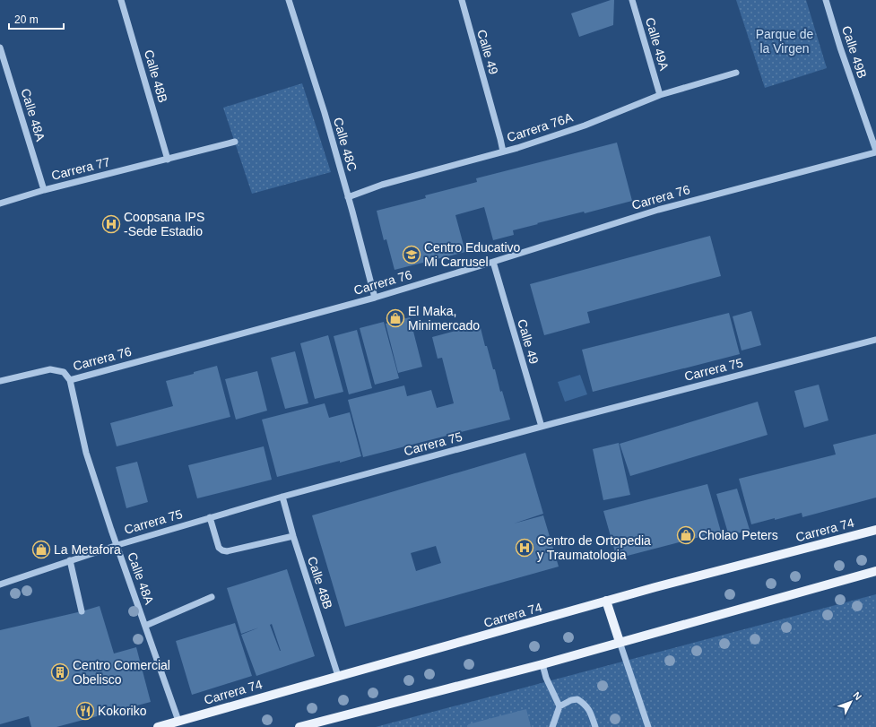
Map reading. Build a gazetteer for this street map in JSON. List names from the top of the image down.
{
  "streets": {
    "main road": ["Carrera 74"],
    "street": [
      "Calle 49A",
      "Calle 49",
      "Calle 49B",
      "Calle 48B",
      "Calle 48A",
      "Carrera 76A",
      "Calle 48C",
      "Carrera 77",
      "Carrera 76",
      "Carrera 75"
    ]
  },
  "crossings": [
    ["Calle 49A", "Carrera 76A"],
    ["Calle 49", "Carrera 76A"],
    ["Calle 49", "Carrera 76"],
    ["Calle 49", "Carrera 75"],
    ["Calle 49B", "Carrera 76"],
    ["Calle 48B", "Carrera 77"],
    ["Calle 48B", "Carrera 75"],
    ["Calle 48B", "Carrera 74"],
    ["Calle 48A", "Carrera 77"],
    ["Calle 48A", "Carrera 76"],
    ["Calle 48A", "Carrera 75"],
    ["Calle 48A", "Carrera 74"],
    ["Carrera 76A", "Calle 48C"],
    ["Calle 48C", "Carrera 76"]
  ],
  "parks": ["Parque de la Virgen"],
  "places": {
    "hospital": ["Coopsana IPS -Sede Estadio", "Centro de Ortopedia y Traumatologia"],
    "school or university": ["Centro Educativo Mi Carrusel"],
    "shop": ["El Maka, Minimercado", "Cholao Peters", "La Metafora"],
    "building": ["Centro Comercial Obelisco"],
    "restaurant": ["Kokoriko"]
  },
  "scale_bar": "20 m",
  "north": "top right"
}
